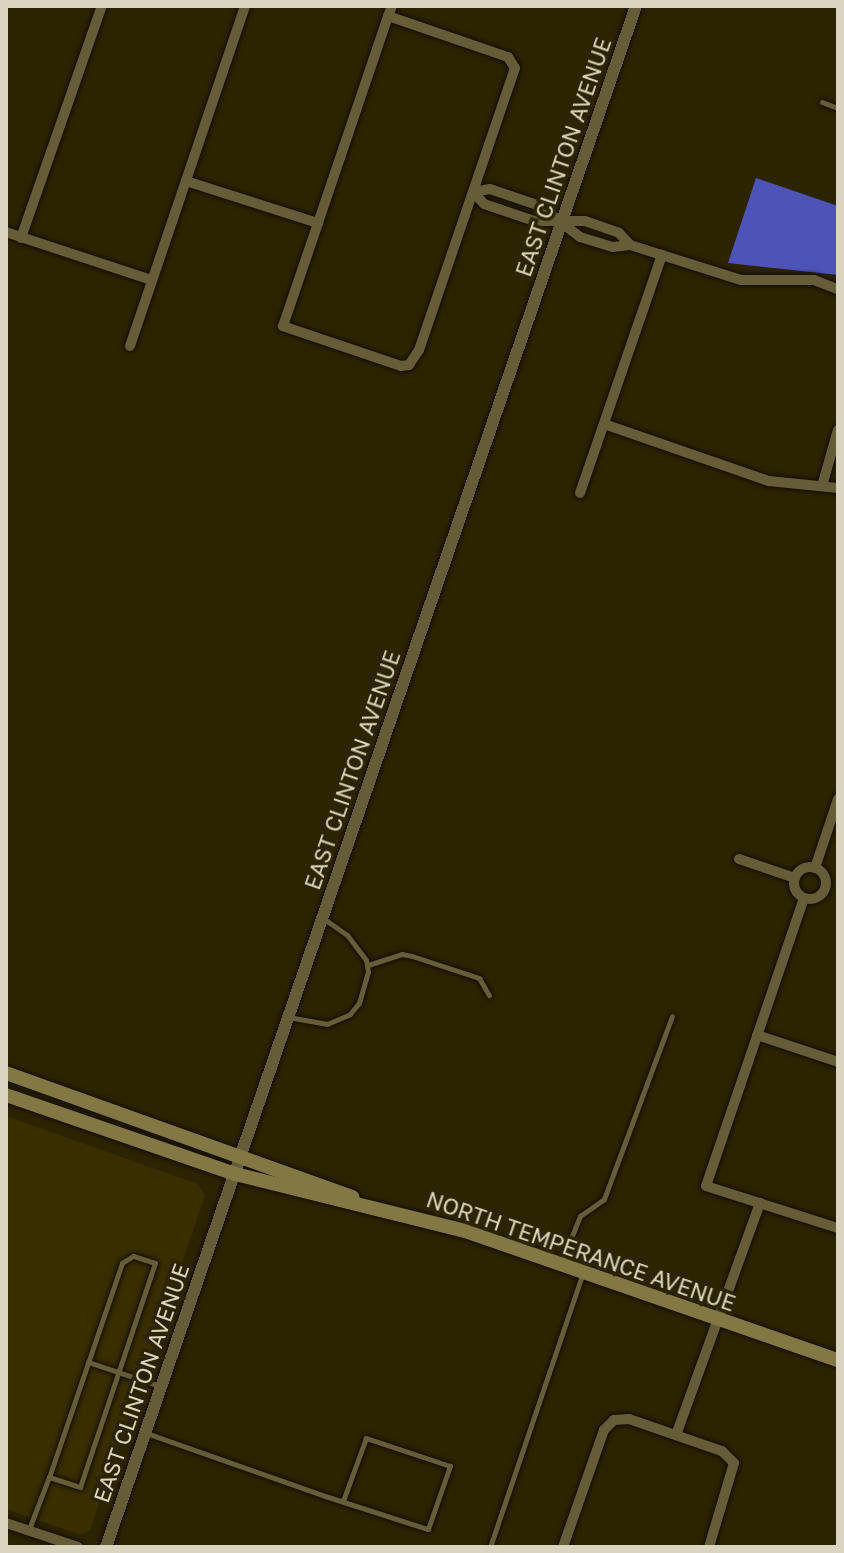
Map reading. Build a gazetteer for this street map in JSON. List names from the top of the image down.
{
  "streets": {
    "main road": ["NORTH TEMPERANCE AVENUE"],
    "street": ["EAST CLINTON AVENUE"]
  },
  "crossings": [
    ["EAST CLINTON AVENUE", "NORTH TEMPERANCE AVENUE"]
  ]
}
